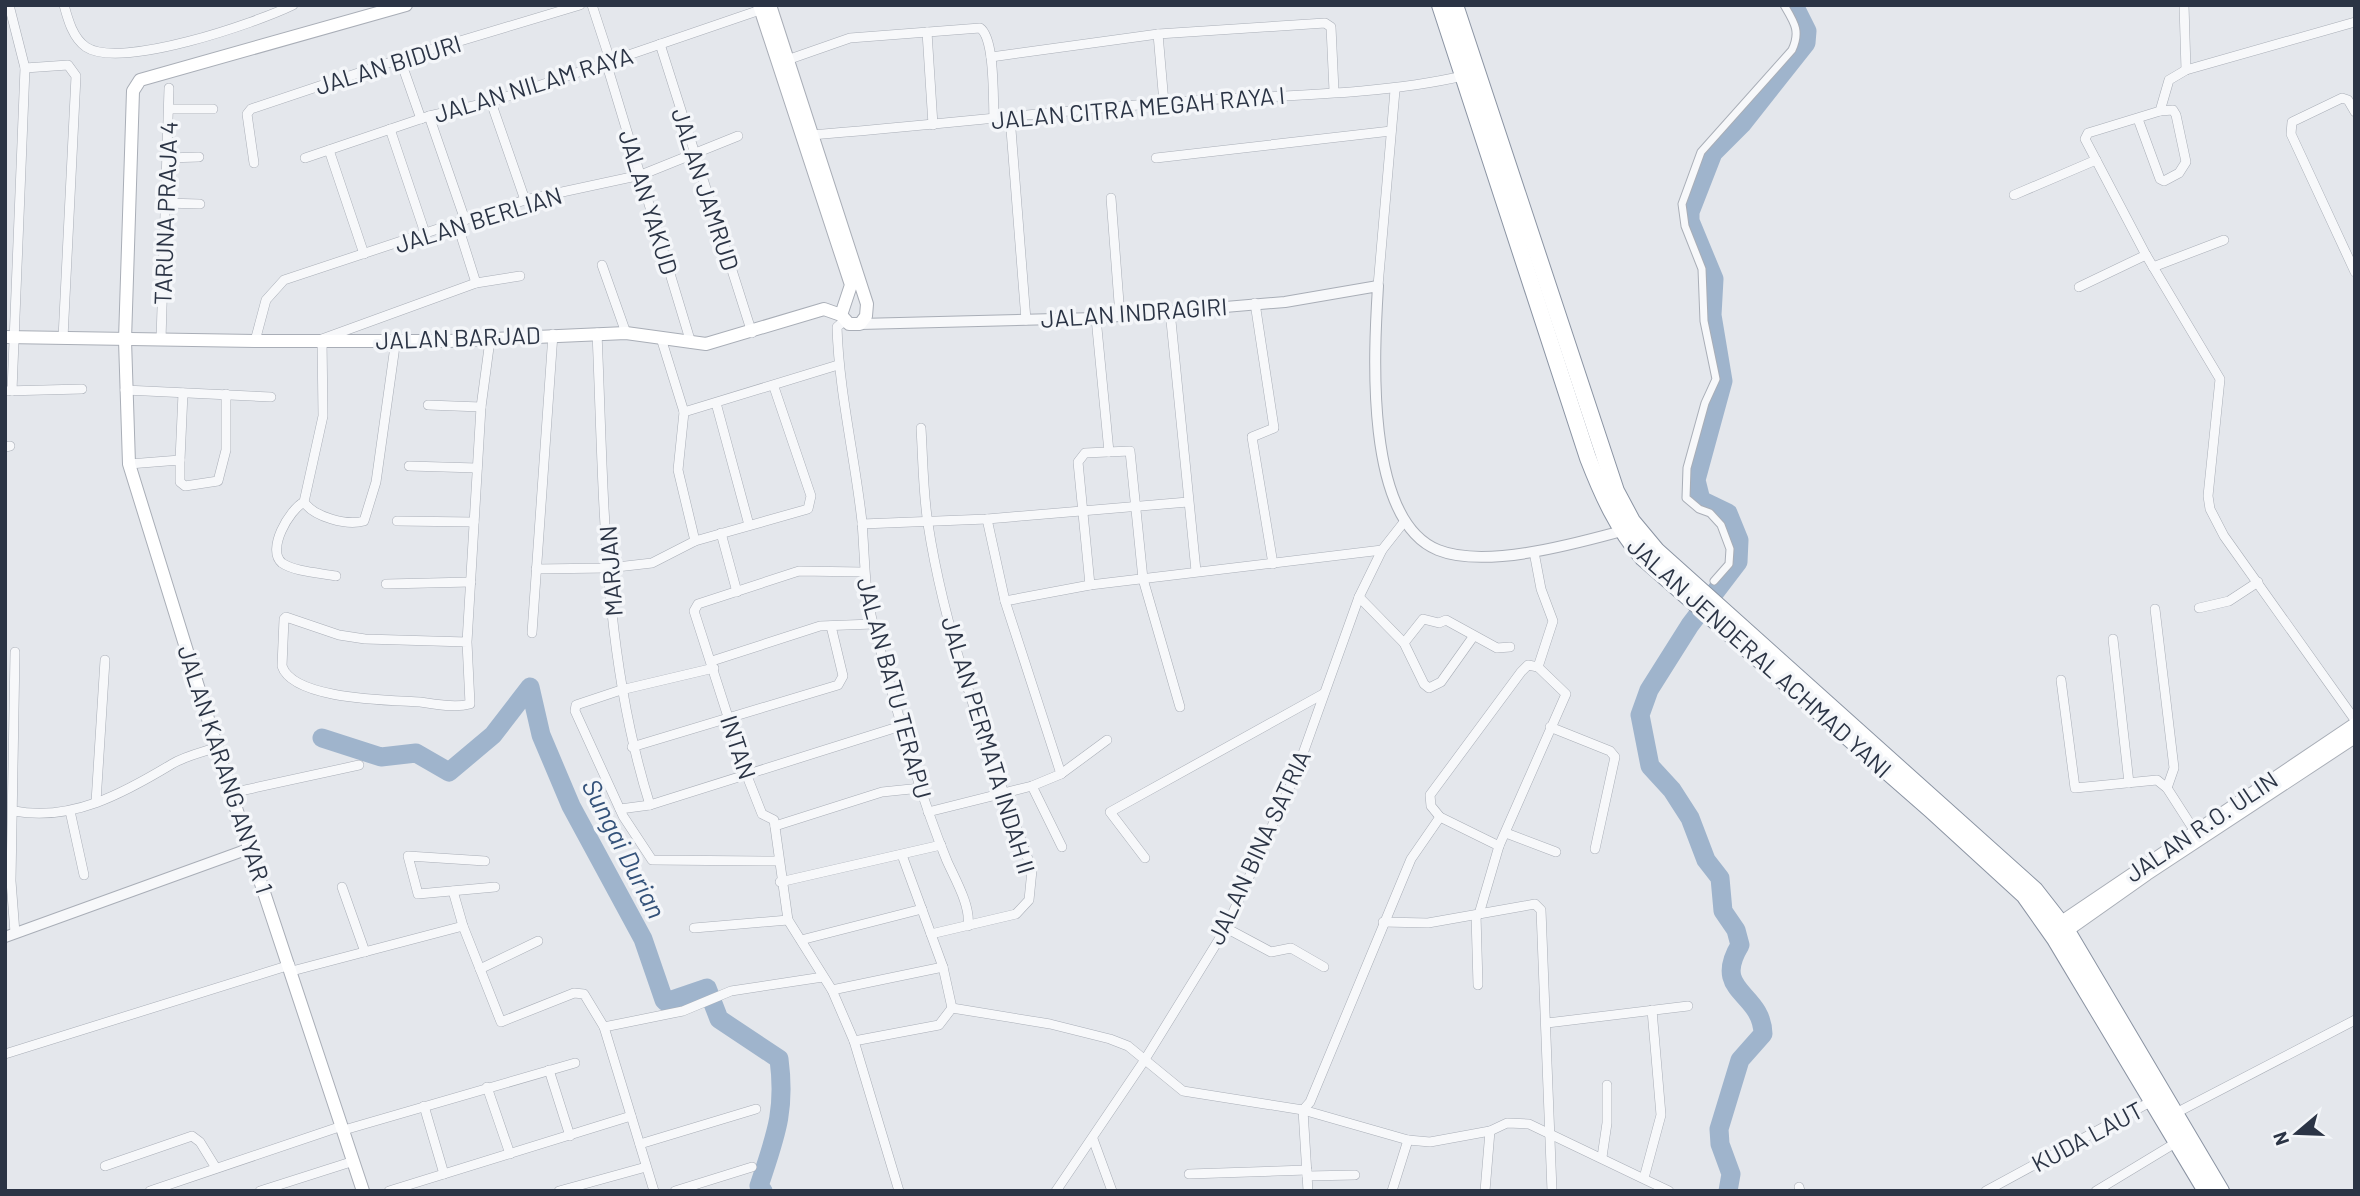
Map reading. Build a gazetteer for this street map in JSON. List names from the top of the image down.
{
  "streets": {
    "highway": ["JALAN JENDERAL ACHMAD YANI"],
    "main road": ["JALAN BARJAD", "JALAN KARANG ANYAR 1", "JALAN R.O. ULIN"],
    "street": [
      "JALAN BIDURI",
      "JALAN NILAM RAYA",
      "JALAN CITRA MEGAH RAYA I",
      "JALAN JAMRUD",
      "JALAN YAKUD",
      "TARUNA PRAJA 4",
      "JALAN BERLIAN",
      "JALAN INDRAGIRI",
      "MARJAN",
      "JALAN BATU TERAPU",
      "JALAN PERMATA INDAH II",
      "INTAN",
      "JALAN BINA SATRIA",
      "KUDA LAUT"
    ]
  },
  "crossings": [
    ["JALAN NILAM RAYA", "JALAN JAMRUD"],
    ["JALAN NILAM RAYA", "JALAN YAKUD"],
    ["JALAN CITRA MEGAH RAYA I", "JALAN JENDERAL ACHMAD YANI"],
    ["JALAN JAMRUD", "JALAN BERLIAN"],
    ["JALAN JAMRUD", "JALAN BARJAD"],
    ["JALAN YAKUD", "JALAN BERLIAN"],
    ["JALAN YAKUD", "JALAN BARJAD"],
    ["TARUNA PRAJA 4", "JALAN BARJAD"],
    ["JALAN BERLIAN", "JALAN BARJAD"],
    ["JALAN INDRAGIRI", "JALAN BARJAD"],
    ["JALAN BARJAD", "MARJAN"],
    ["JALAN BARJAD", "JALAN BATU TERAPU"],
    ["JALAN BARJAD", "JALAN KARANG ANYAR 1"],
    ["JALAN JENDERAL ACHMAD YANI", "JALAN R.O. ULIN"],
    ["JALAN JENDERAL ACHMAD YANI", "KUDA LAUT"],
    ["JALAN BATU TERAPU", "JALAN PERMATA INDAH II"],
    ["JALAN BATU TERAPU", "INTAN"]
  ],
  "water": ["Sungai Durian"],
  "north": "left"
}
